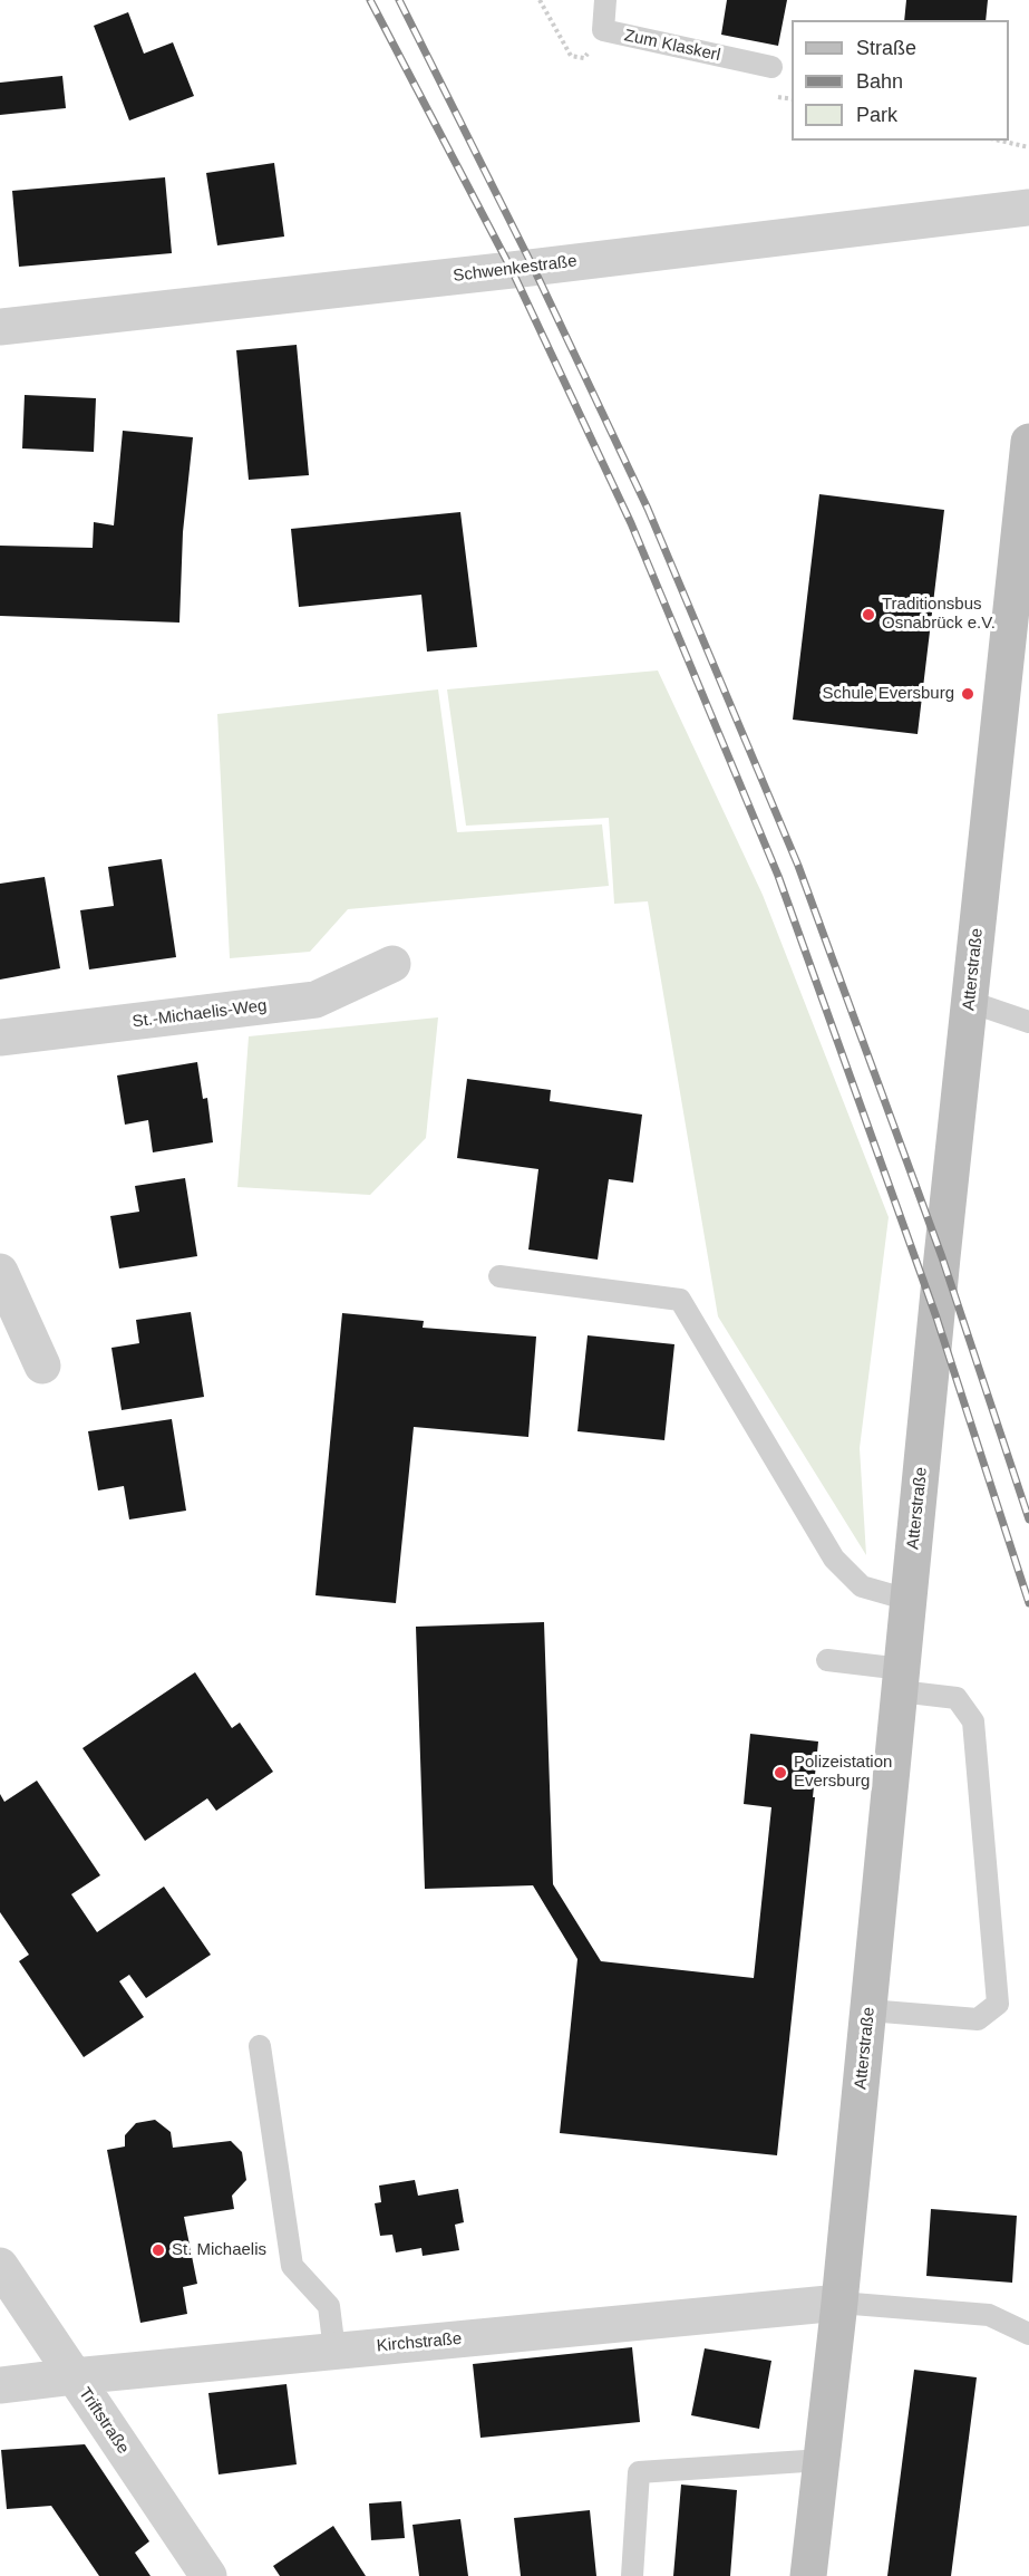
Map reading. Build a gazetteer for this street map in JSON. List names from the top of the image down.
{
  "streets": {
    "street": [
      "Schwenkestraße",
      "Atterstraße",
      "St.-Michaelis-Weg",
      "Kirchstraße",
      "Triftstraße"
    ],
    "lane": ["Zum Klaskerl"]
  },
  "crossings": [
    ["Atterstraße", "Kirchstraße"],
    ["Kirchstraße", "Triftstraße"]
  ],
  "places": [
    "Traditionsbus Osnabrück e.V.",
    "Schule Eversburg",
    "Polizeistation Eversburg",
    "St. Michaelis"
  ],
  "legend": ["Straße", "Bahn", "Park"]
}
